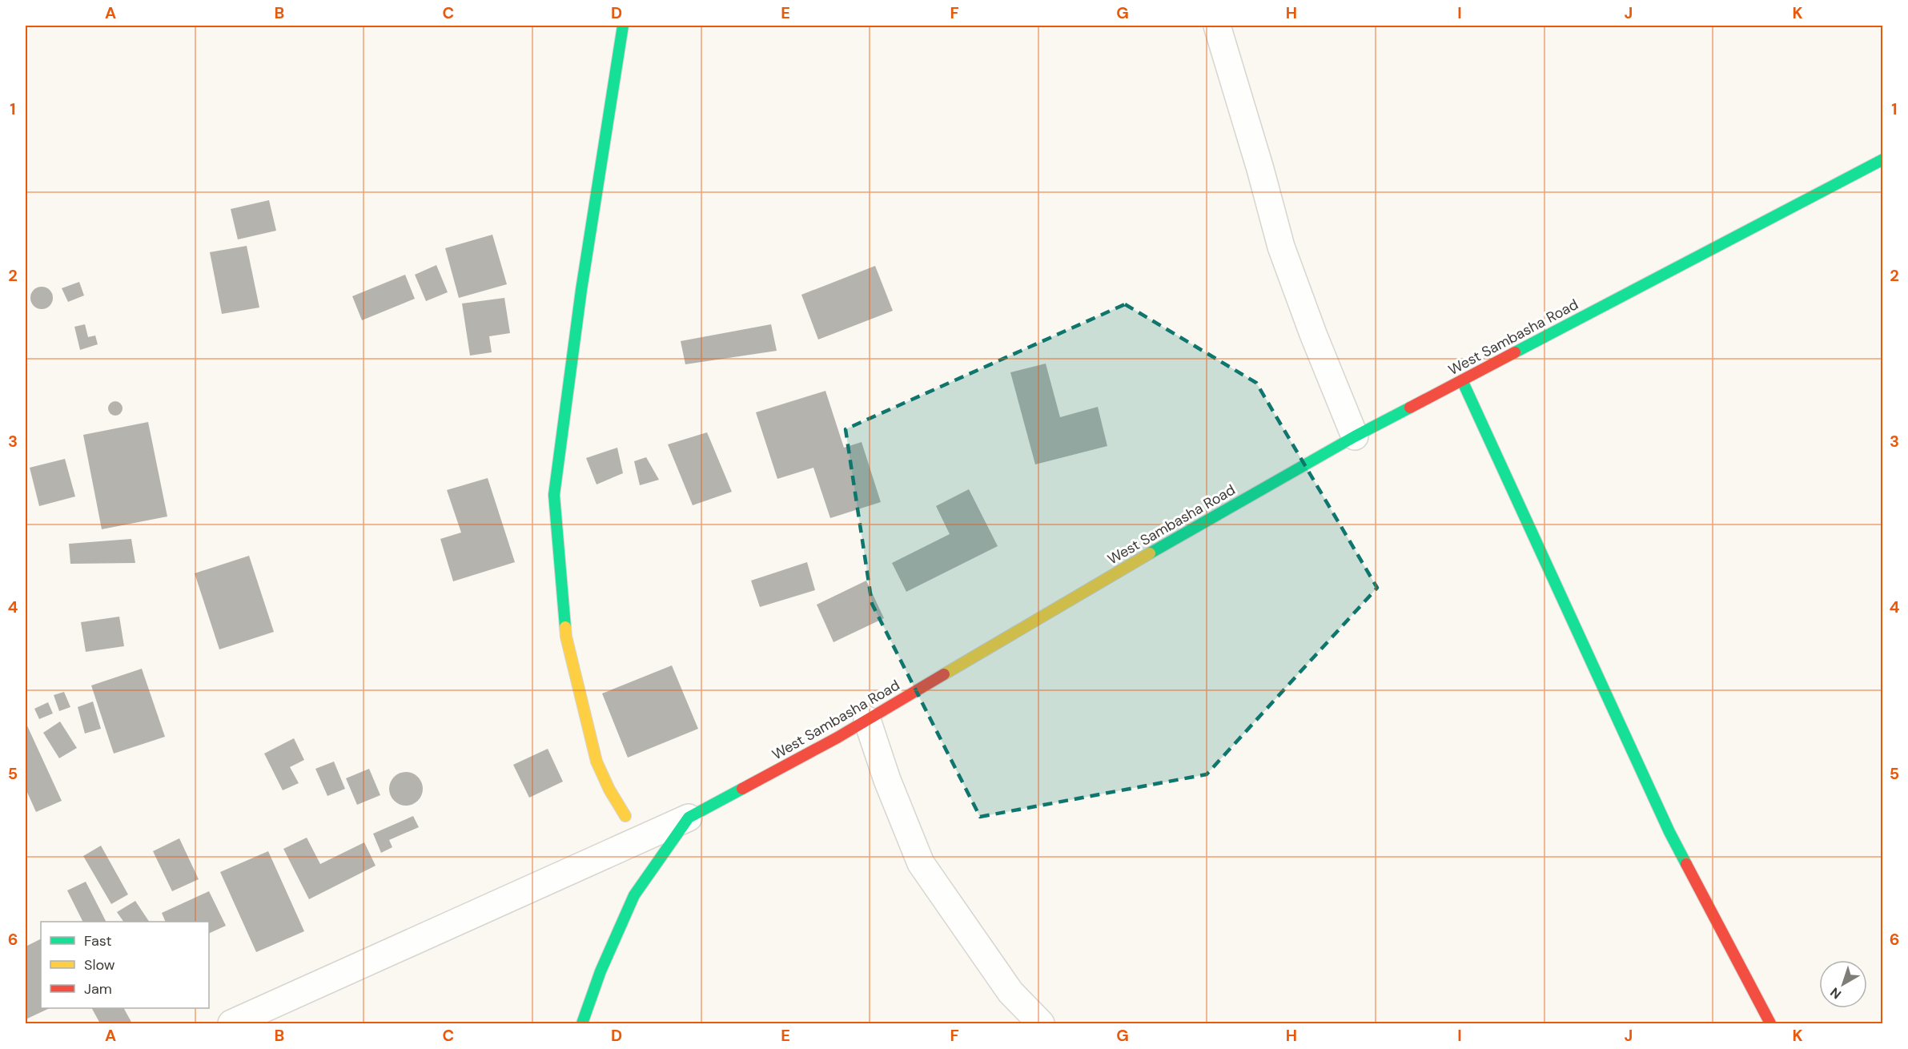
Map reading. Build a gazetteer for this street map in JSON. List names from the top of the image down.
{
  "streets": {
    "street": ["West Sambasha Road"]
  },
  "legend": ["Fast", "Slow", "Jam"],
  "north": "bottom left",
  "grid": {
    "columns": [
      "A",
      "B",
      "C",
      "D",
      "E",
      "F",
      "G",
      "H",
      "I",
      "J",
      "K"
    ],
    "rows": [
      "1",
      "2",
      "3",
      "4",
      "5",
      "6"
    ]
  }
}
